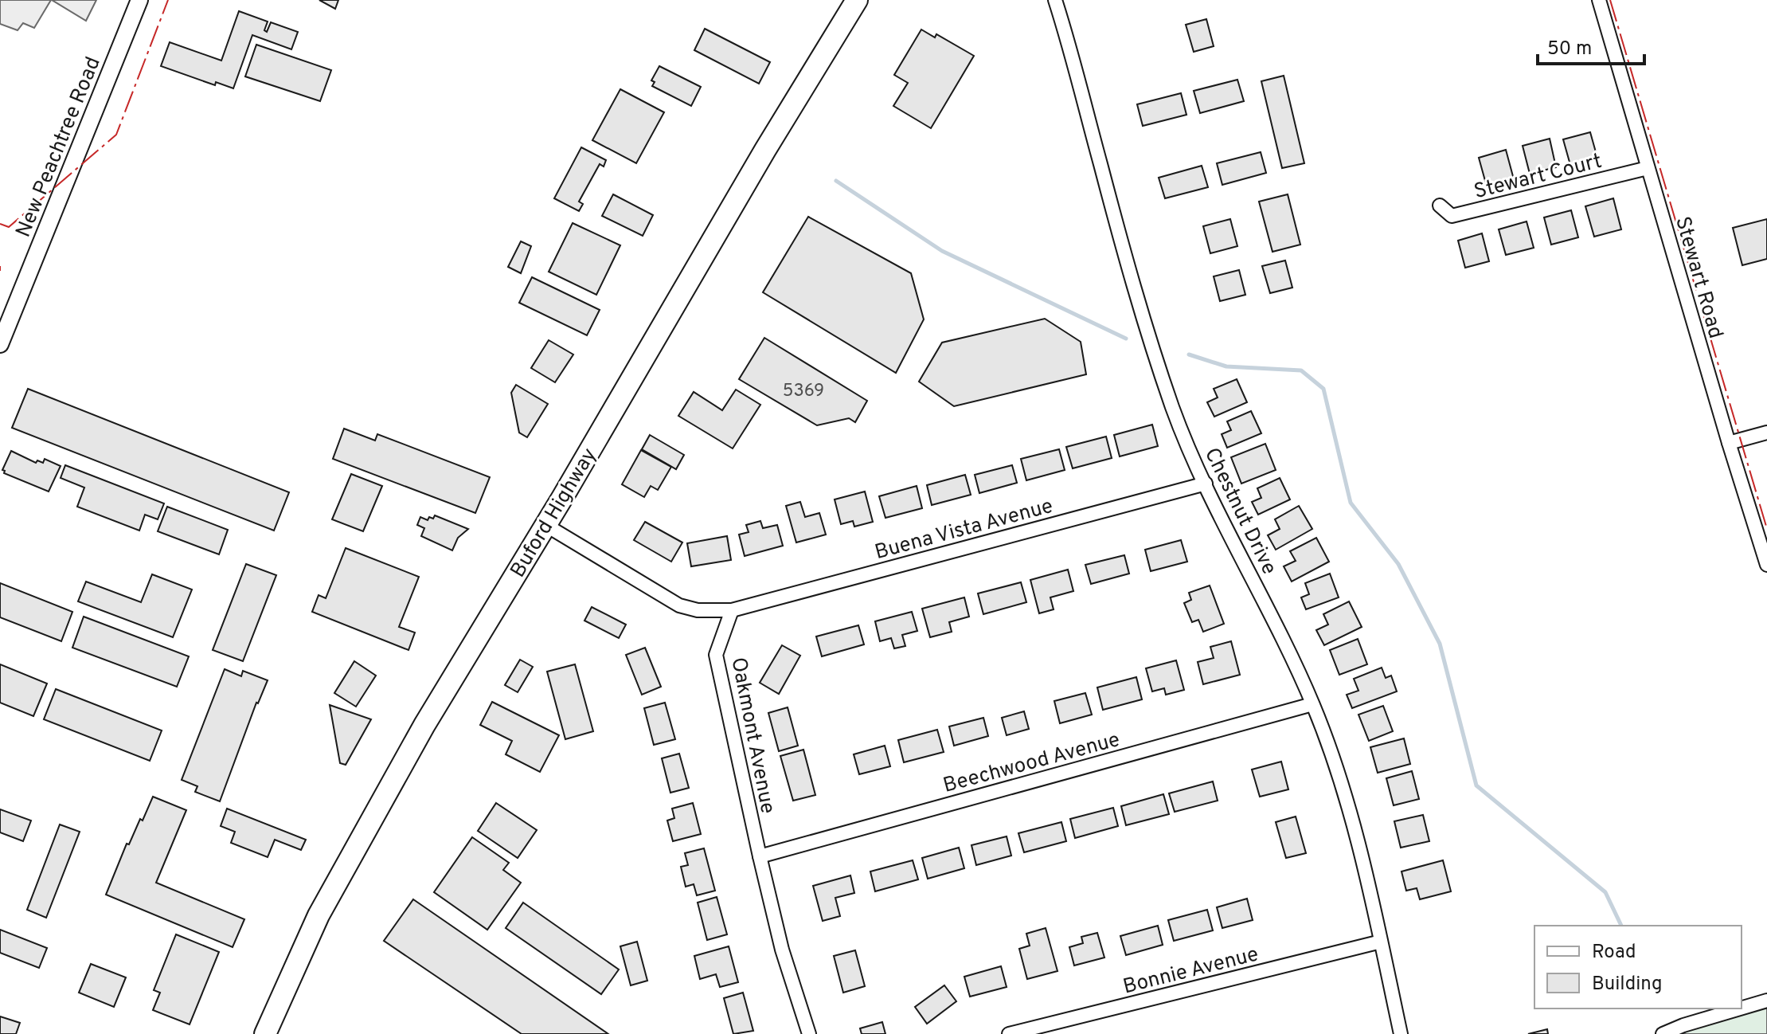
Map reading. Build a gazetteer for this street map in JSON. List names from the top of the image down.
{
  "streets": {
    "main road": ["Buford Highway"],
    "street": [
      "New Peachtree Road",
      "Stewart Court",
      "Stewart Road",
      "Chestnut Drive",
      "Buena Vista Avenue",
      "Oakmont Avenue",
      "Beechwood Avenue",
      "Bonnie Avenue"
    ]
  },
  "crossings": [
    ["Stewart Court", "Stewart Road"],
    ["Chestnut Drive", "Buena Vista Avenue"],
    ["Chestnut Drive", "Beechwood Avenue"],
    ["Chestnut Drive", "Bonnie Avenue"],
    ["Buena Vista Avenue", "Oakmont Avenue"],
    ["Oakmont Avenue", "Beechwood Avenue"]
  ],
  "house_numbers": ["5369"],
  "legend": ["Road", "Building"],
  "scale_bar": "50 m"
}
